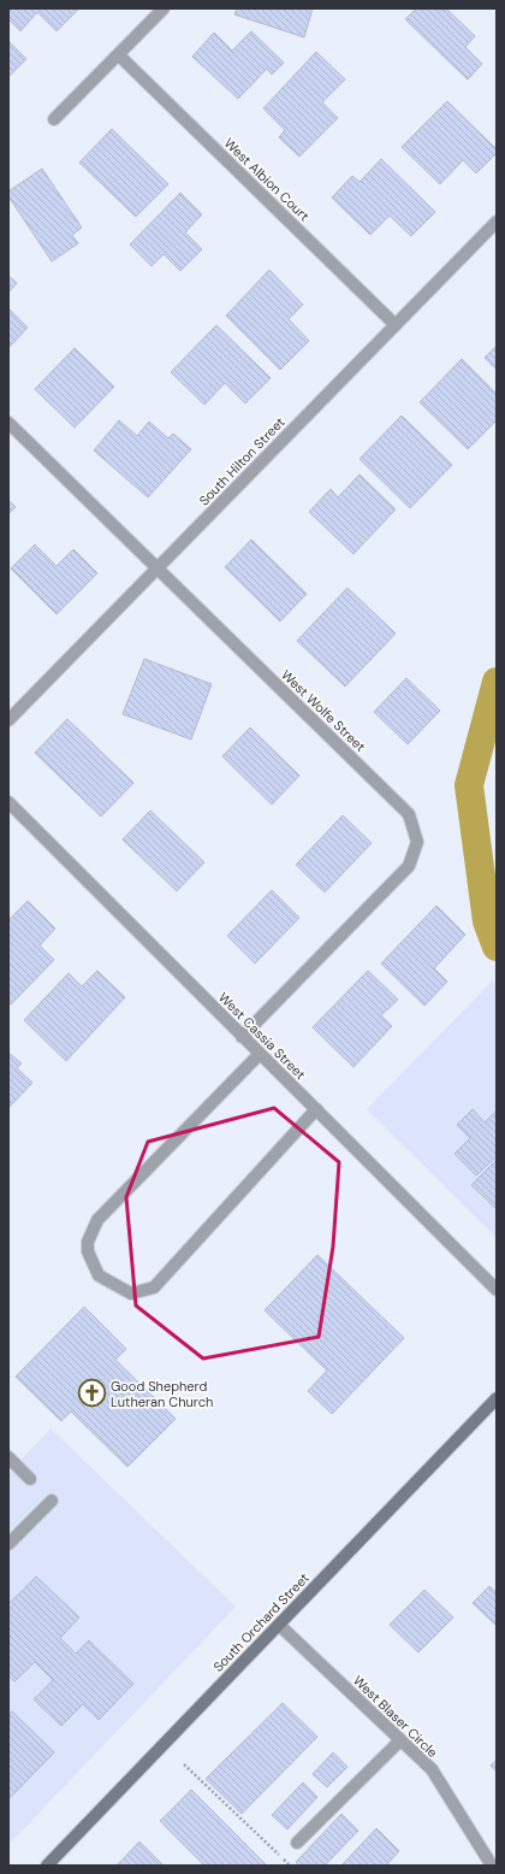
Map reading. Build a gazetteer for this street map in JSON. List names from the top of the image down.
{
  "streets": {
    "main road": ["South Orchard Street"],
    "street": [
      "West Albion Court",
      "South Hilton Street",
      "West Wolfe Street",
      "West Cassia Street",
      "West Blaser Circle"
    ]
  },
  "crossings": [
    ["West Albion Court", "South Hilton Street"],
    ["South Hilton Street", "West Wolfe Street"],
    ["West Wolfe Street", "West Cassia Street"],
    ["South Orchard Street", "West Blaser Circle"]
  ],
  "places": {
    "church": ["Good Shepherd Lutheran Church"]
  }
}
